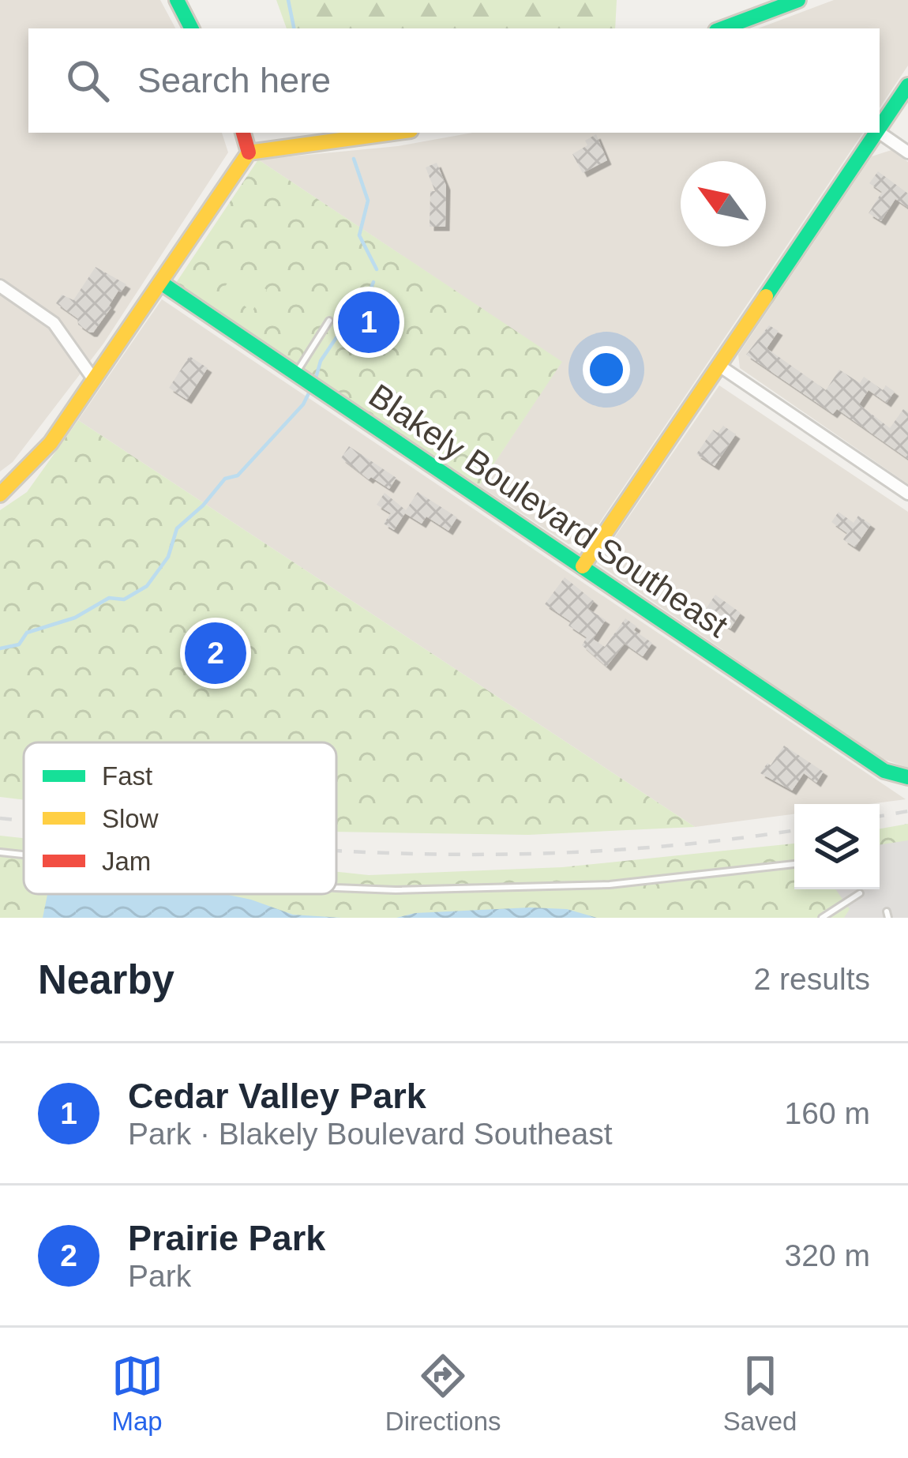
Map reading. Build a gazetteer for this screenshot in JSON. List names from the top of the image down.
{
  "streets": {
    "street": ["Blakely Boulevard Southeast"]
  },
  "legend": ["Fast", "Slow", "Jam"],
  "north": "top left",
  "page": {
    "search": "Search here",
    "pins": ["1", "2"],
    "heading": ["Nearby", "2 results"],
    "list": [
      {
        "mark": "1",
        "name": "Cedar Valley Park",
        "note": "Park · Blakely Boulevard Southeast",
        "value": "160 m"
      },
      {
        "mark": "2",
        "name": "Prairie Park",
        "note": "Park",
        "value": "320 m"
      }
    ],
    "nav": ["Map", "Directions", "Saved"]
  }
}
